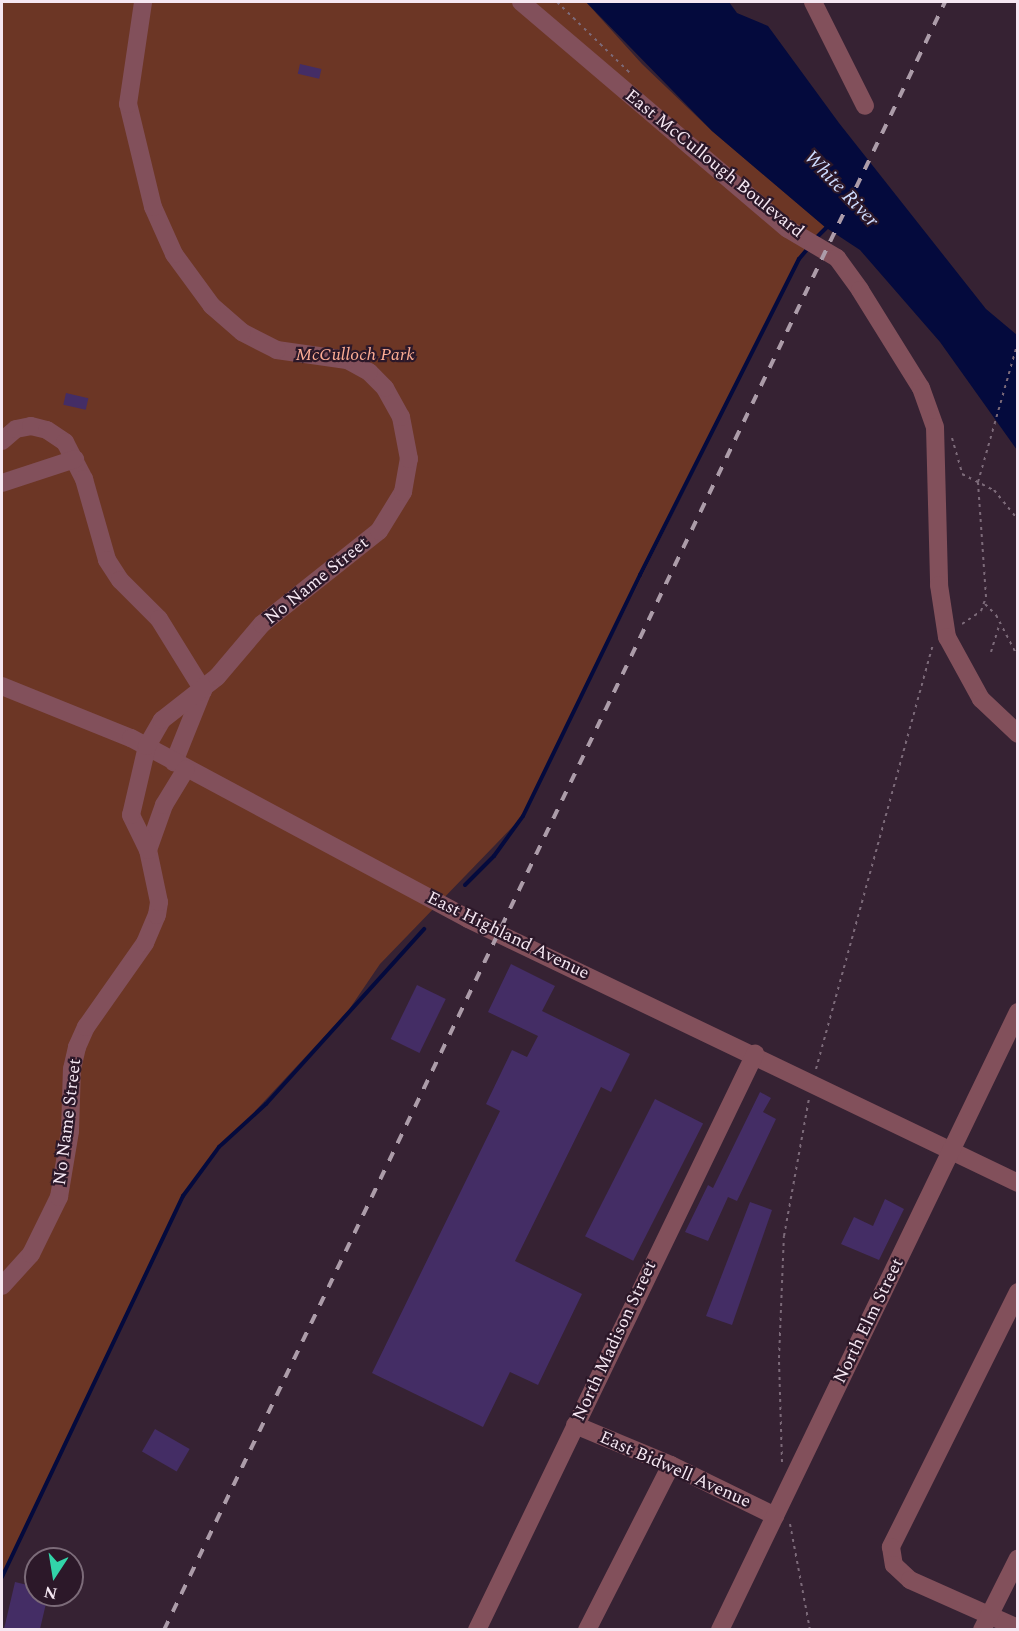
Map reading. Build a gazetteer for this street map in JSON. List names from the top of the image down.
{
  "streets": {
    "street": [
      "East McCullough Boulevard",
      "No Name Street",
      "East Highland Avenue",
      "North Elm Street",
      "North Madison Street",
      "East Bidwell Avenue"
    ]
  },
  "crossings": [
    ["No Name Street", "East Highland Avenue"],
    ["East Highland Avenue", "North Elm Street"],
    ["East Highland Avenue", "North Madison Street"],
    ["North Elm Street", "East Bidwell Avenue"],
    ["North Madison Street", "East Bidwell Avenue"]
  ],
  "water": ["White River"],
  "parks": ["McCulloch Park"],
  "north": "bottom"
}
